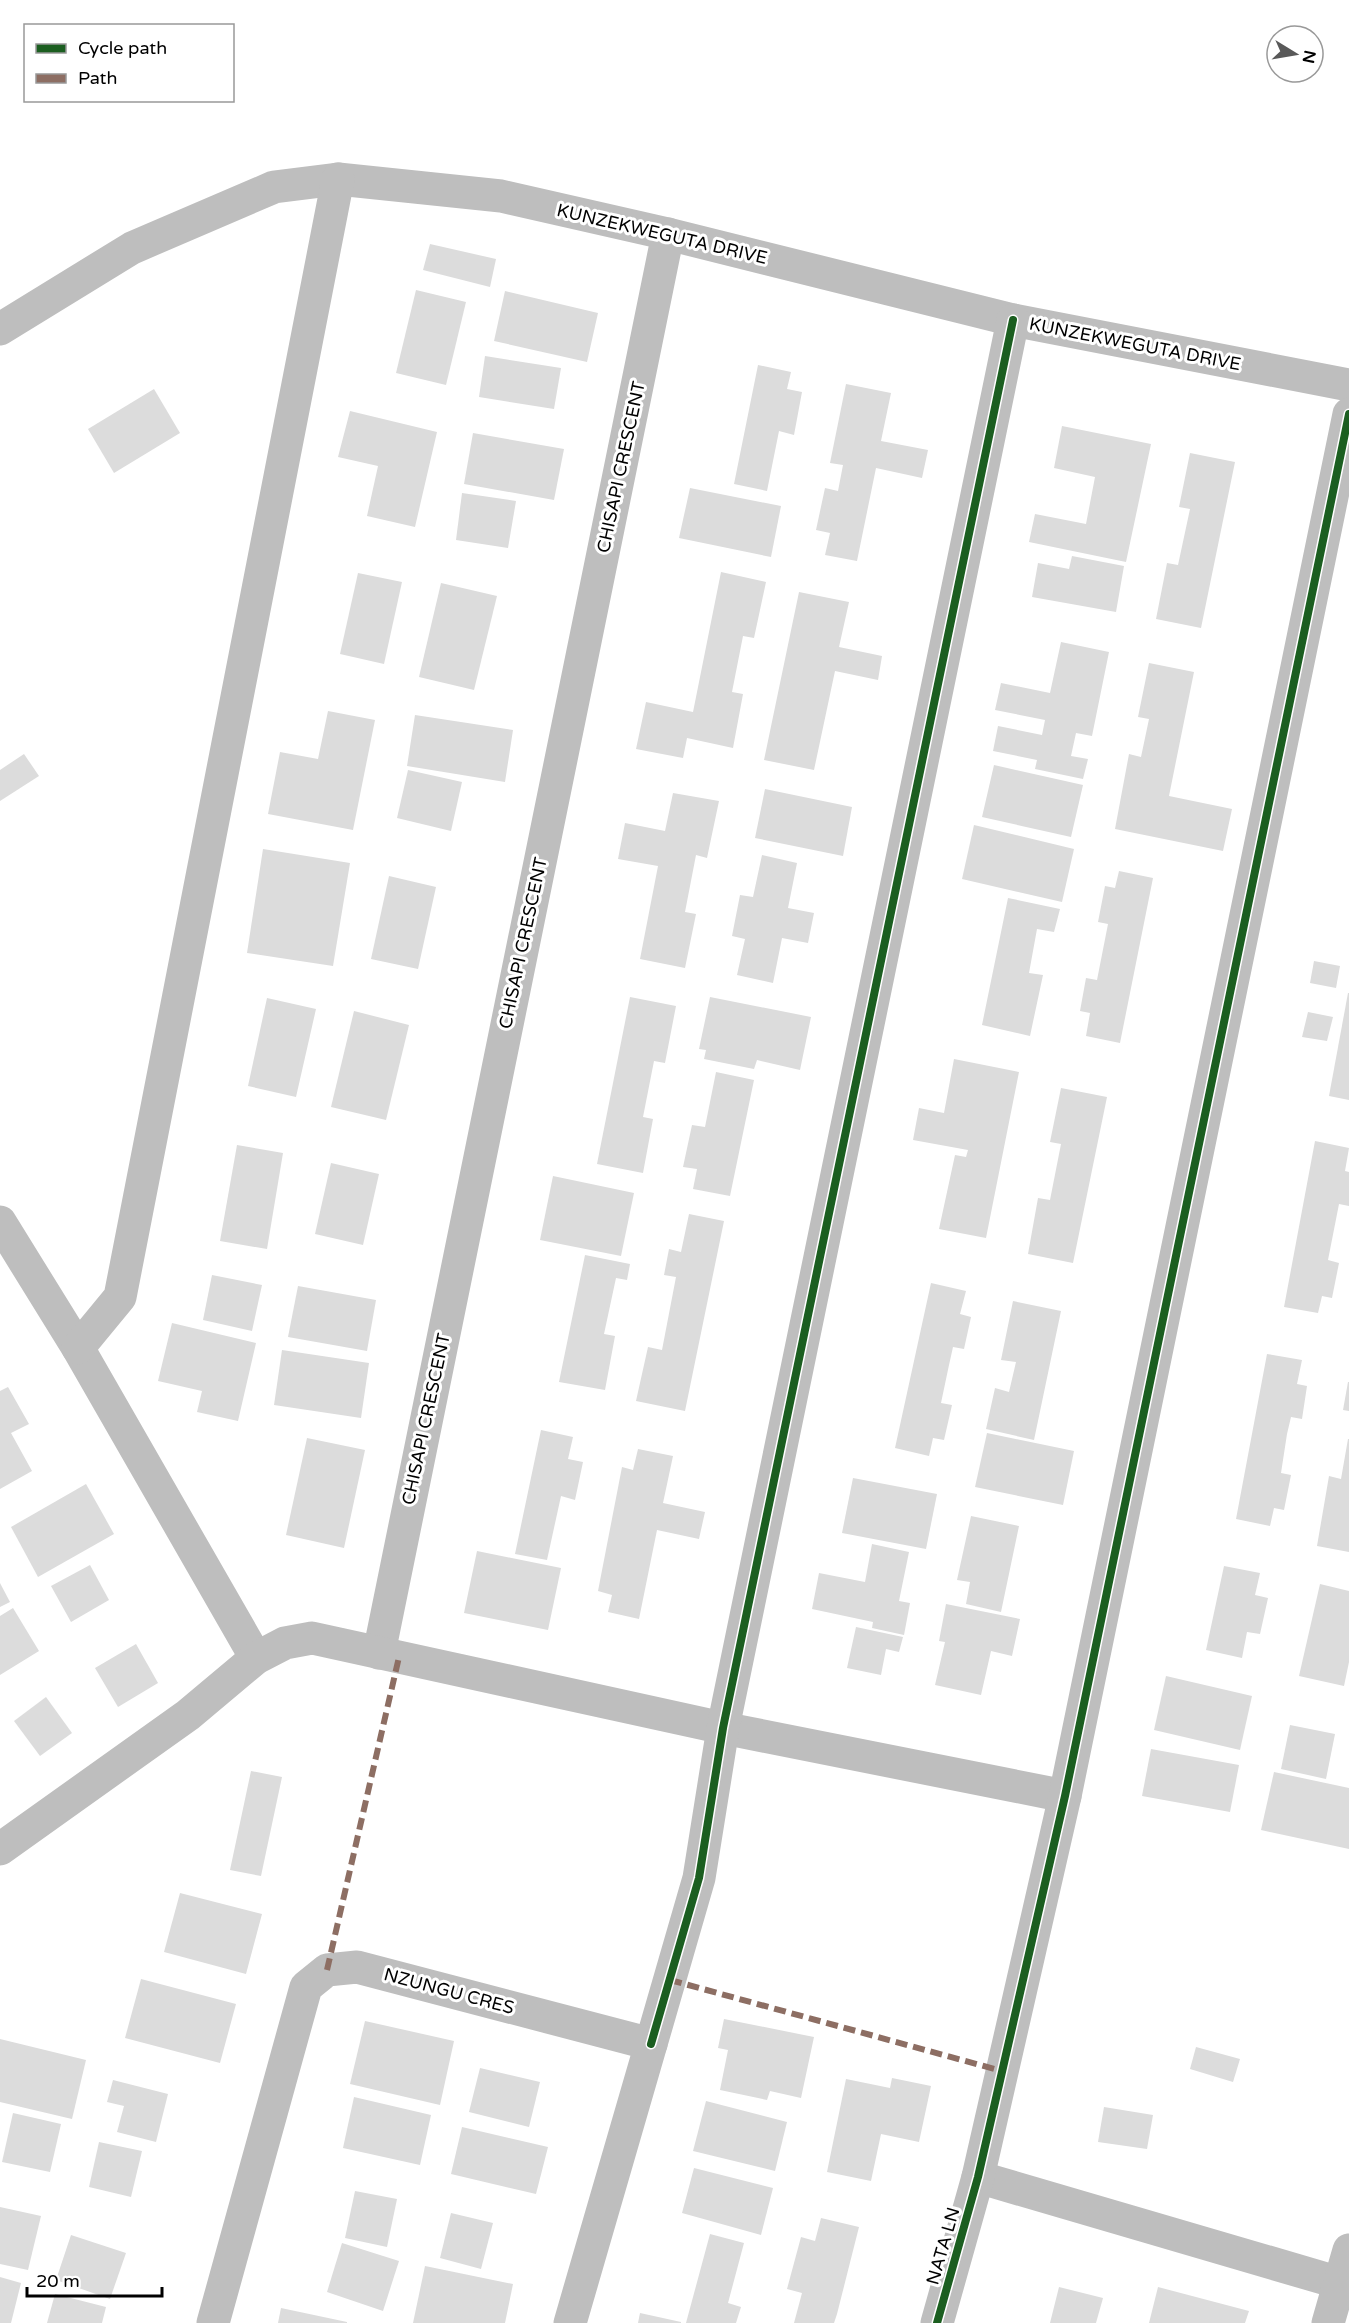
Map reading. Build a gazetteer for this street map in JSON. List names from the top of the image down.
{
  "streets": {
    "street": [
      "KUNZEKWEGUTA DRIVE",
      "CHISAPI CRESCENT",
      "NZUNGU CRES",
      "NATA LN"
    ]
  },
  "crossings": [
    ["KUNZEKWEGUTA DRIVE", "CHISAPI CRESCENT"]
  ],
  "legend": ["Cycle path", "Path"],
  "scale_bar": "20 m",
  "north": "right"
}
